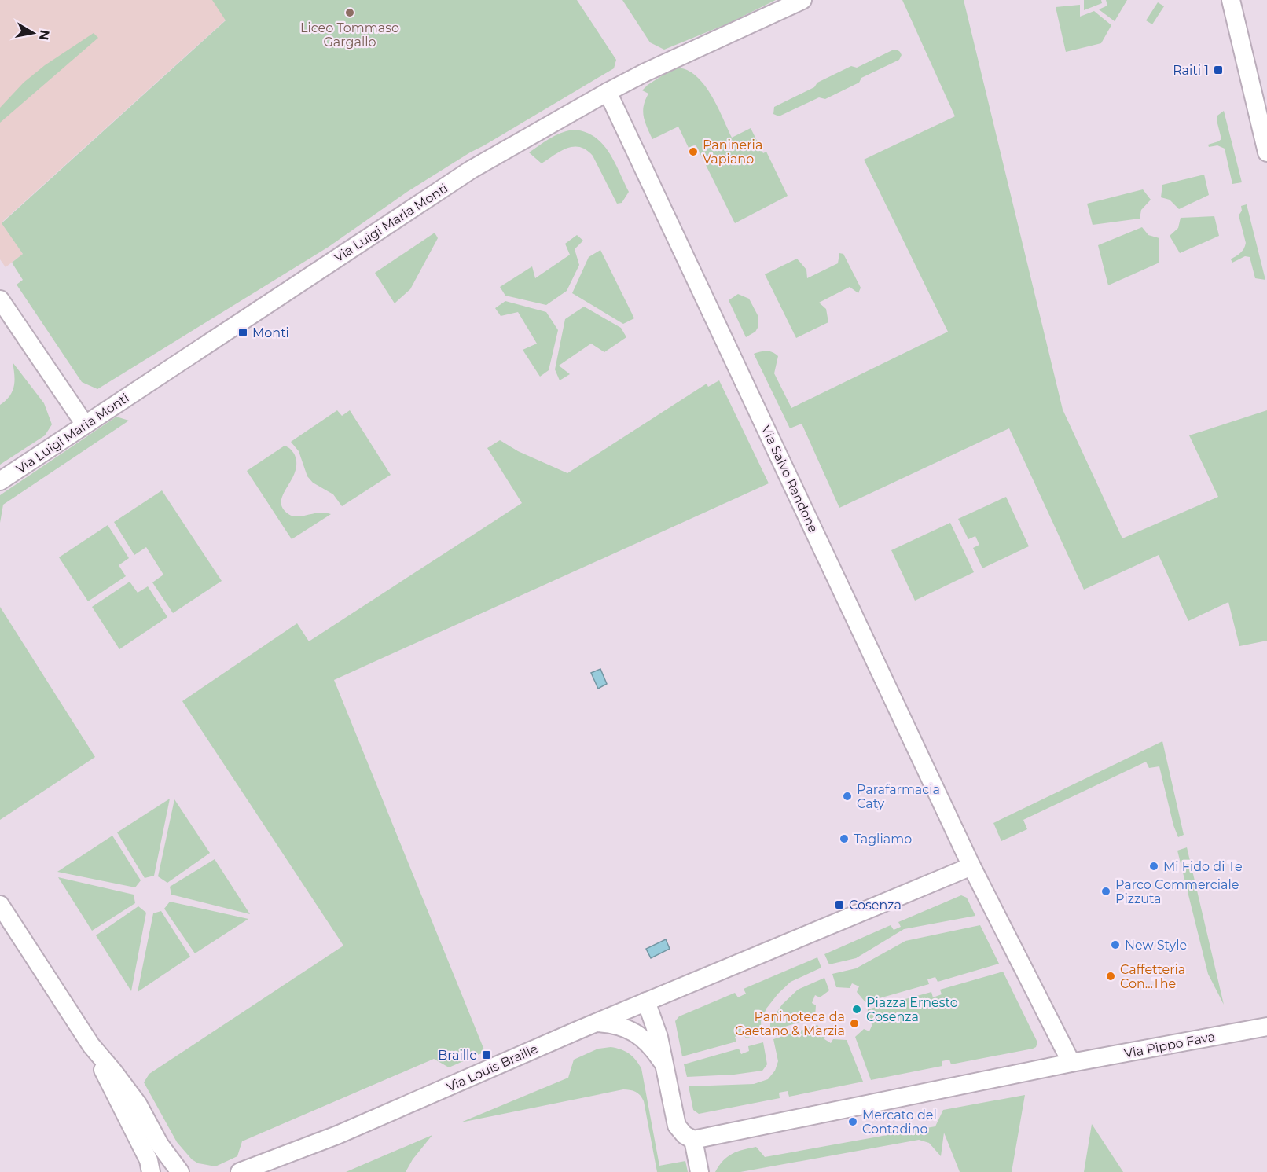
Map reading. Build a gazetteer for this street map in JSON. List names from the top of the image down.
{
  "streets": {
    "street": [
      "Via Luigi Maria Monti",
      "Via Salvo Randone",
      "Via Pippo Fava",
      "Via Louis Braille"
    ]
  },
  "crossings": [
    ["Via Luigi Maria Monti", "Via Salvo Randone"],
    ["Via Salvo Randone", "Via Pippo Fava"],
    ["Via Salvo Randone", "Via Louis Braille"]
  ],
  "places": {
    "other": [
      "Liceo Tommaso Gargallo",
      "Panineria Vapiano",
      "Parafarmacia Caty",
      "Tagliamo",
      "Mi Fido di Te",
      "Parco Commerciale Pizzuta",
      "New Style",
      "Caffetteria Con...The",
      "Piazza Ernesto Cosenza",
      "Paninoteca da Gaetano & Marzia",
      "Mercato del Contadino"
    ],
    "transit": [
      "Raiti 1",
      "Monti",
      "Cosenza",
      "Braille"
    ]
  },
  "north": "right"
}
